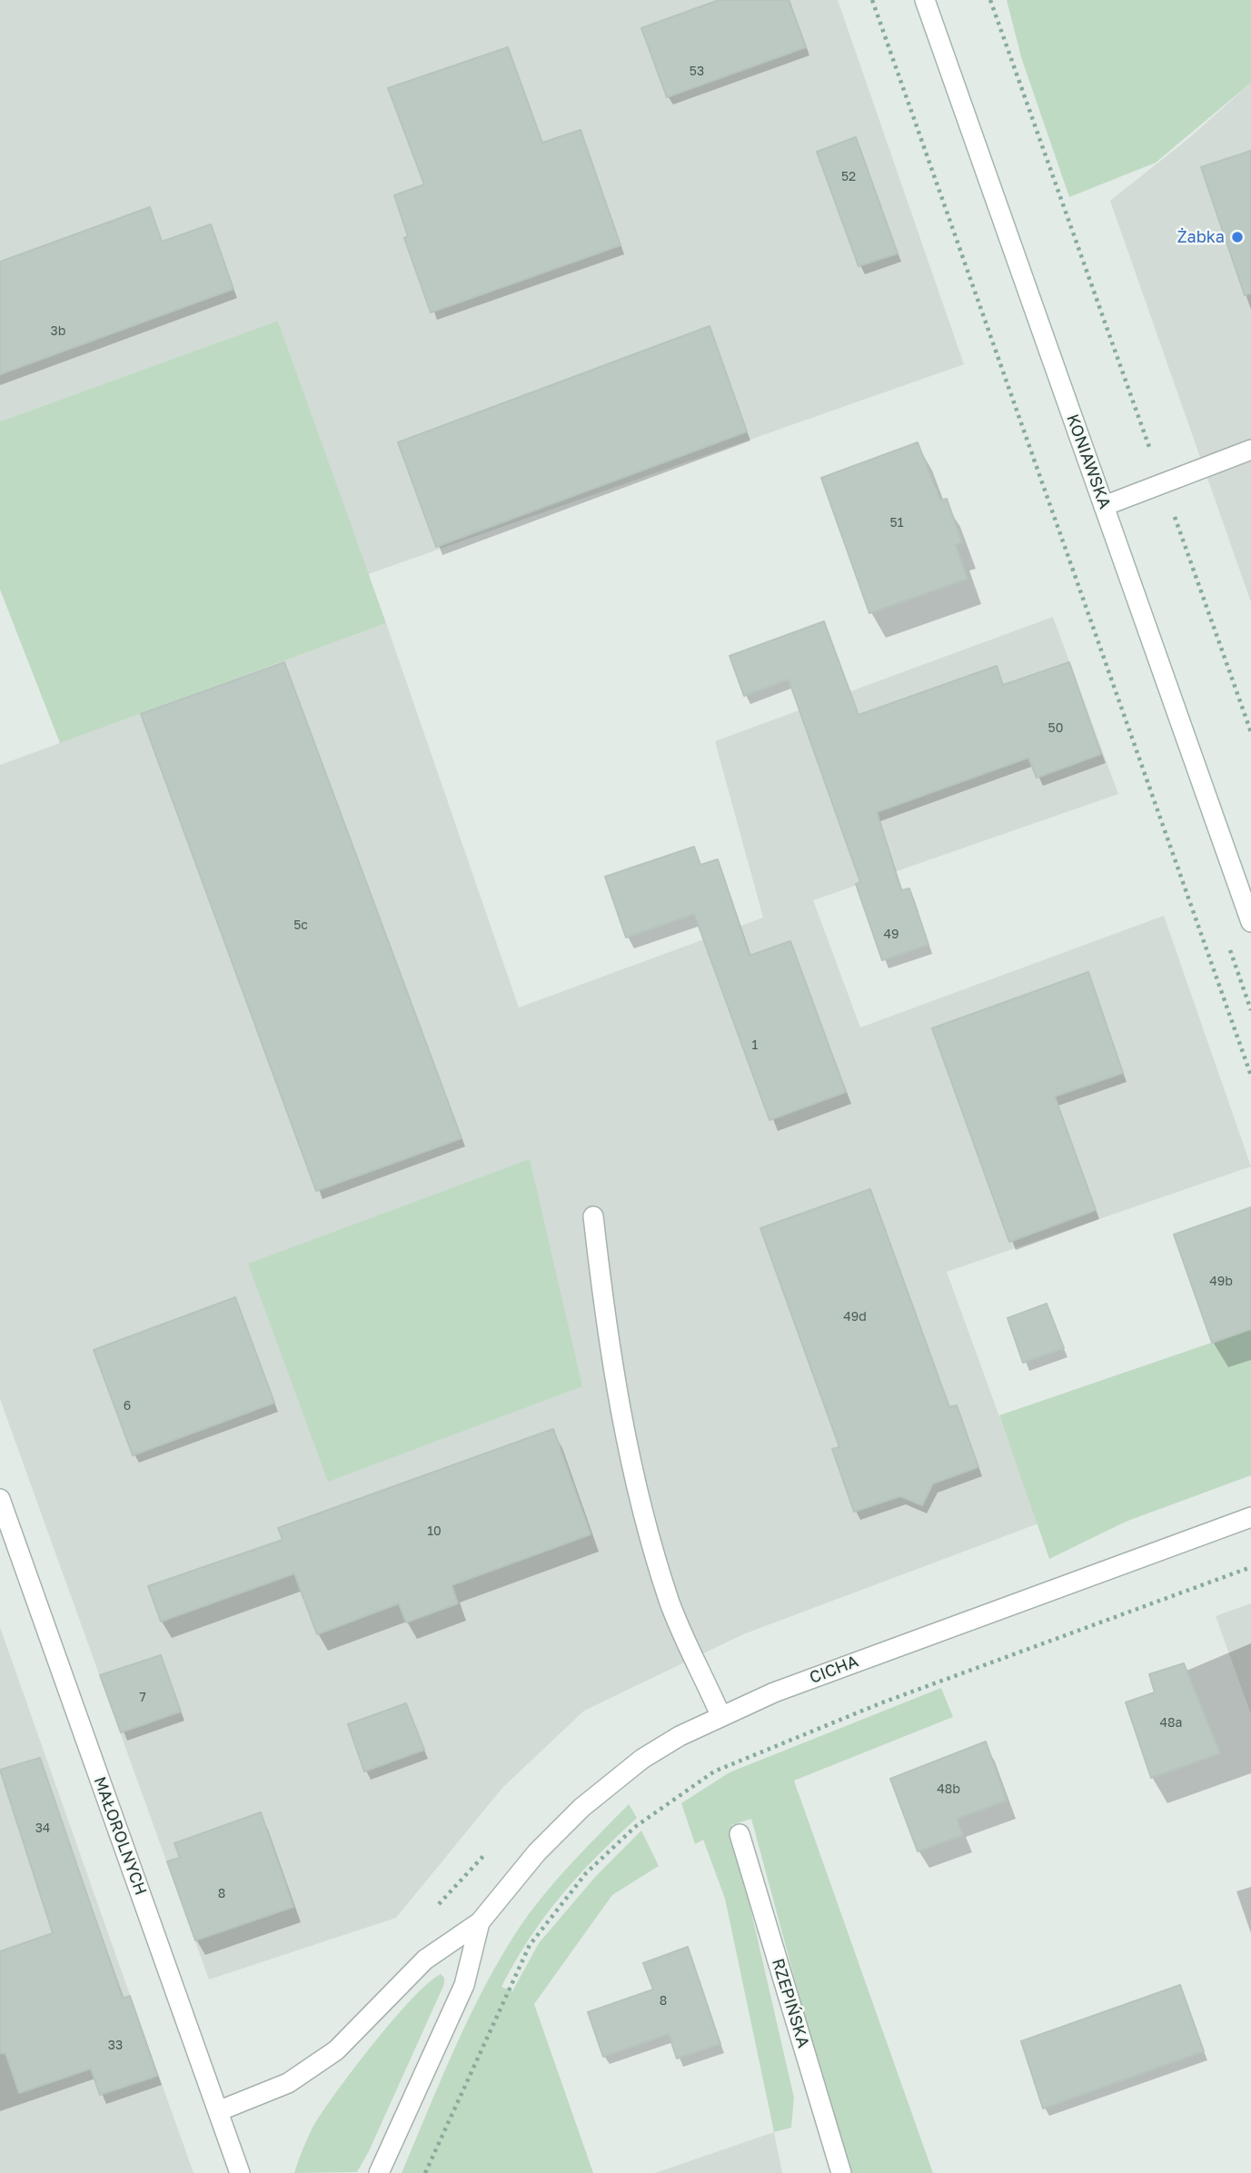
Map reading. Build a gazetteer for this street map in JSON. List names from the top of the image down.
{
  "streets": {
    "street": [
      "KONIAWSKA",
      "CICHA",
      "MAŁOROLNYCH",
      "RZEPIŃSKA"
    ]
  },
  "places": ["Żabka"],
  "house_numbers": [
    "53",
    "52",
    "3b",
    "51",
    "50",
    "5c",
    "49",
    "1",
    "49b",
    "49d",
    "6",
    "10",
    "7",
    "48a",
    "48b",
    "34",
    "8",
    "8",
    "33"
  ]
}
